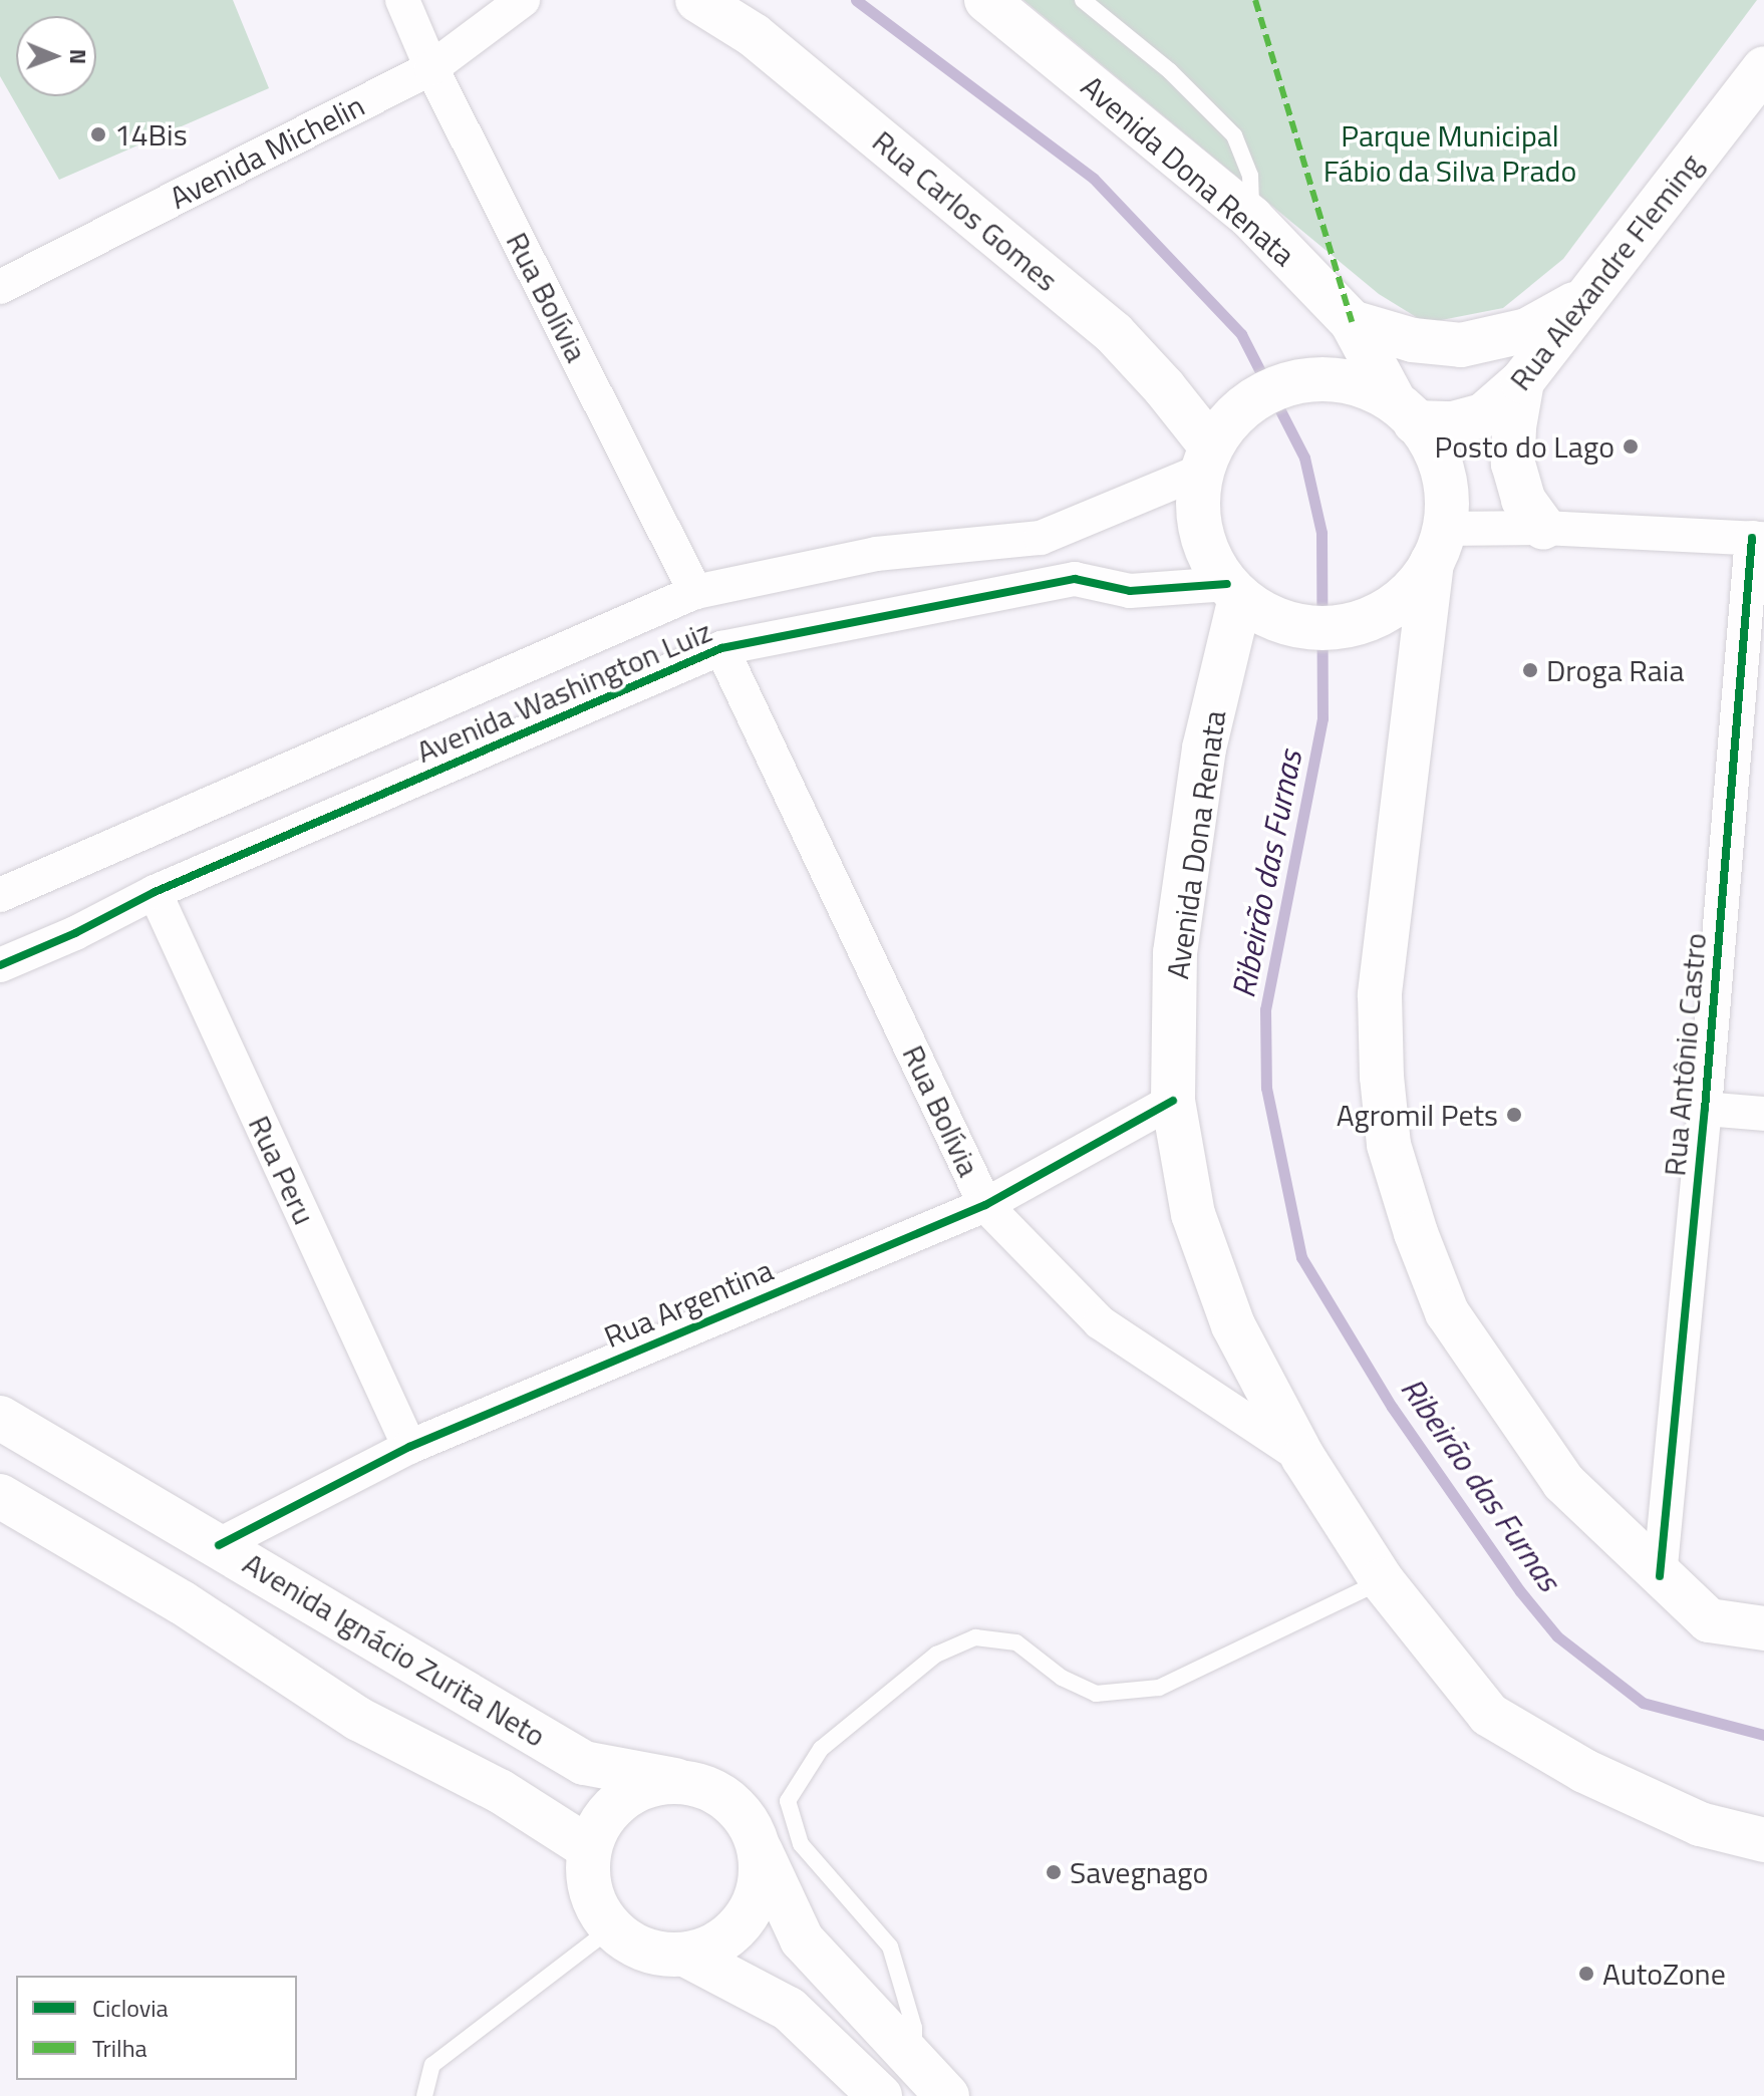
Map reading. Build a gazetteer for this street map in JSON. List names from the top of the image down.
{
  "streets": {
    "main road": [
      "Avenida Dona Renata",
      "Rua Carlos Gomes",
      "Rua Alexandre Fleming",
      "Avenida Ignácio Zurita Neto"
    ],
    "street": [
      "Avenida Michelin",
      "Rua Bolívia",
      "Avenida Washington Luiz",
      "Rua Antônio Castro",
      "Rua Peru",
      "Rua Argentina"
    ]
  },
  "crossings": [
    ["Avenida Michelin", "Rua Bolívia"],
    ["Avenida Dona Renata", "Rua Carlos Gomes"],
    ["Avenida Dona Renata", "Rua Alexandre Fleming"],
    ["Avenida Dona Renata", "Rua Bolívia"],
    ["Avenida Dona Renata", "Avenida Washington Luiz"],
    ["Avenida Dona Renata", "Rua Argentina"],
    ["Rua Carlos Gomes", "Rua Alexandre Fleming"],
    ["Rua Carlos Gomes", "Avenida Washington Luiz"],
    ["Rua Alexandre Fleming", "Avenida Washington Luiz"],
    ["Rua Bolívia", "Avenida Washington Luiz"],
    ["Rua Bolívia", "Rua Argentina"],
    ["Avenida Washington Luiz", "Rua Peru"],
    ["Rua Peru", "Rua Argentina"],
    ["Rua Argentina", "Avenida Ignácio Zurita Neto"]
  ],
  "water": ["Ribeirão das Furnas"],
  "parks": ["Parque Municipal Fábio da Silva Prado"],
  "places": [
    "14Bis",
    "Posto do Lago",
    "Droga Raia",
    "Agromil Pets",
    "Savegnago",
    "AutoZone"
  ],
  "legend": ["Ciclovia", "Trilha"],
  "north": "right"
}
